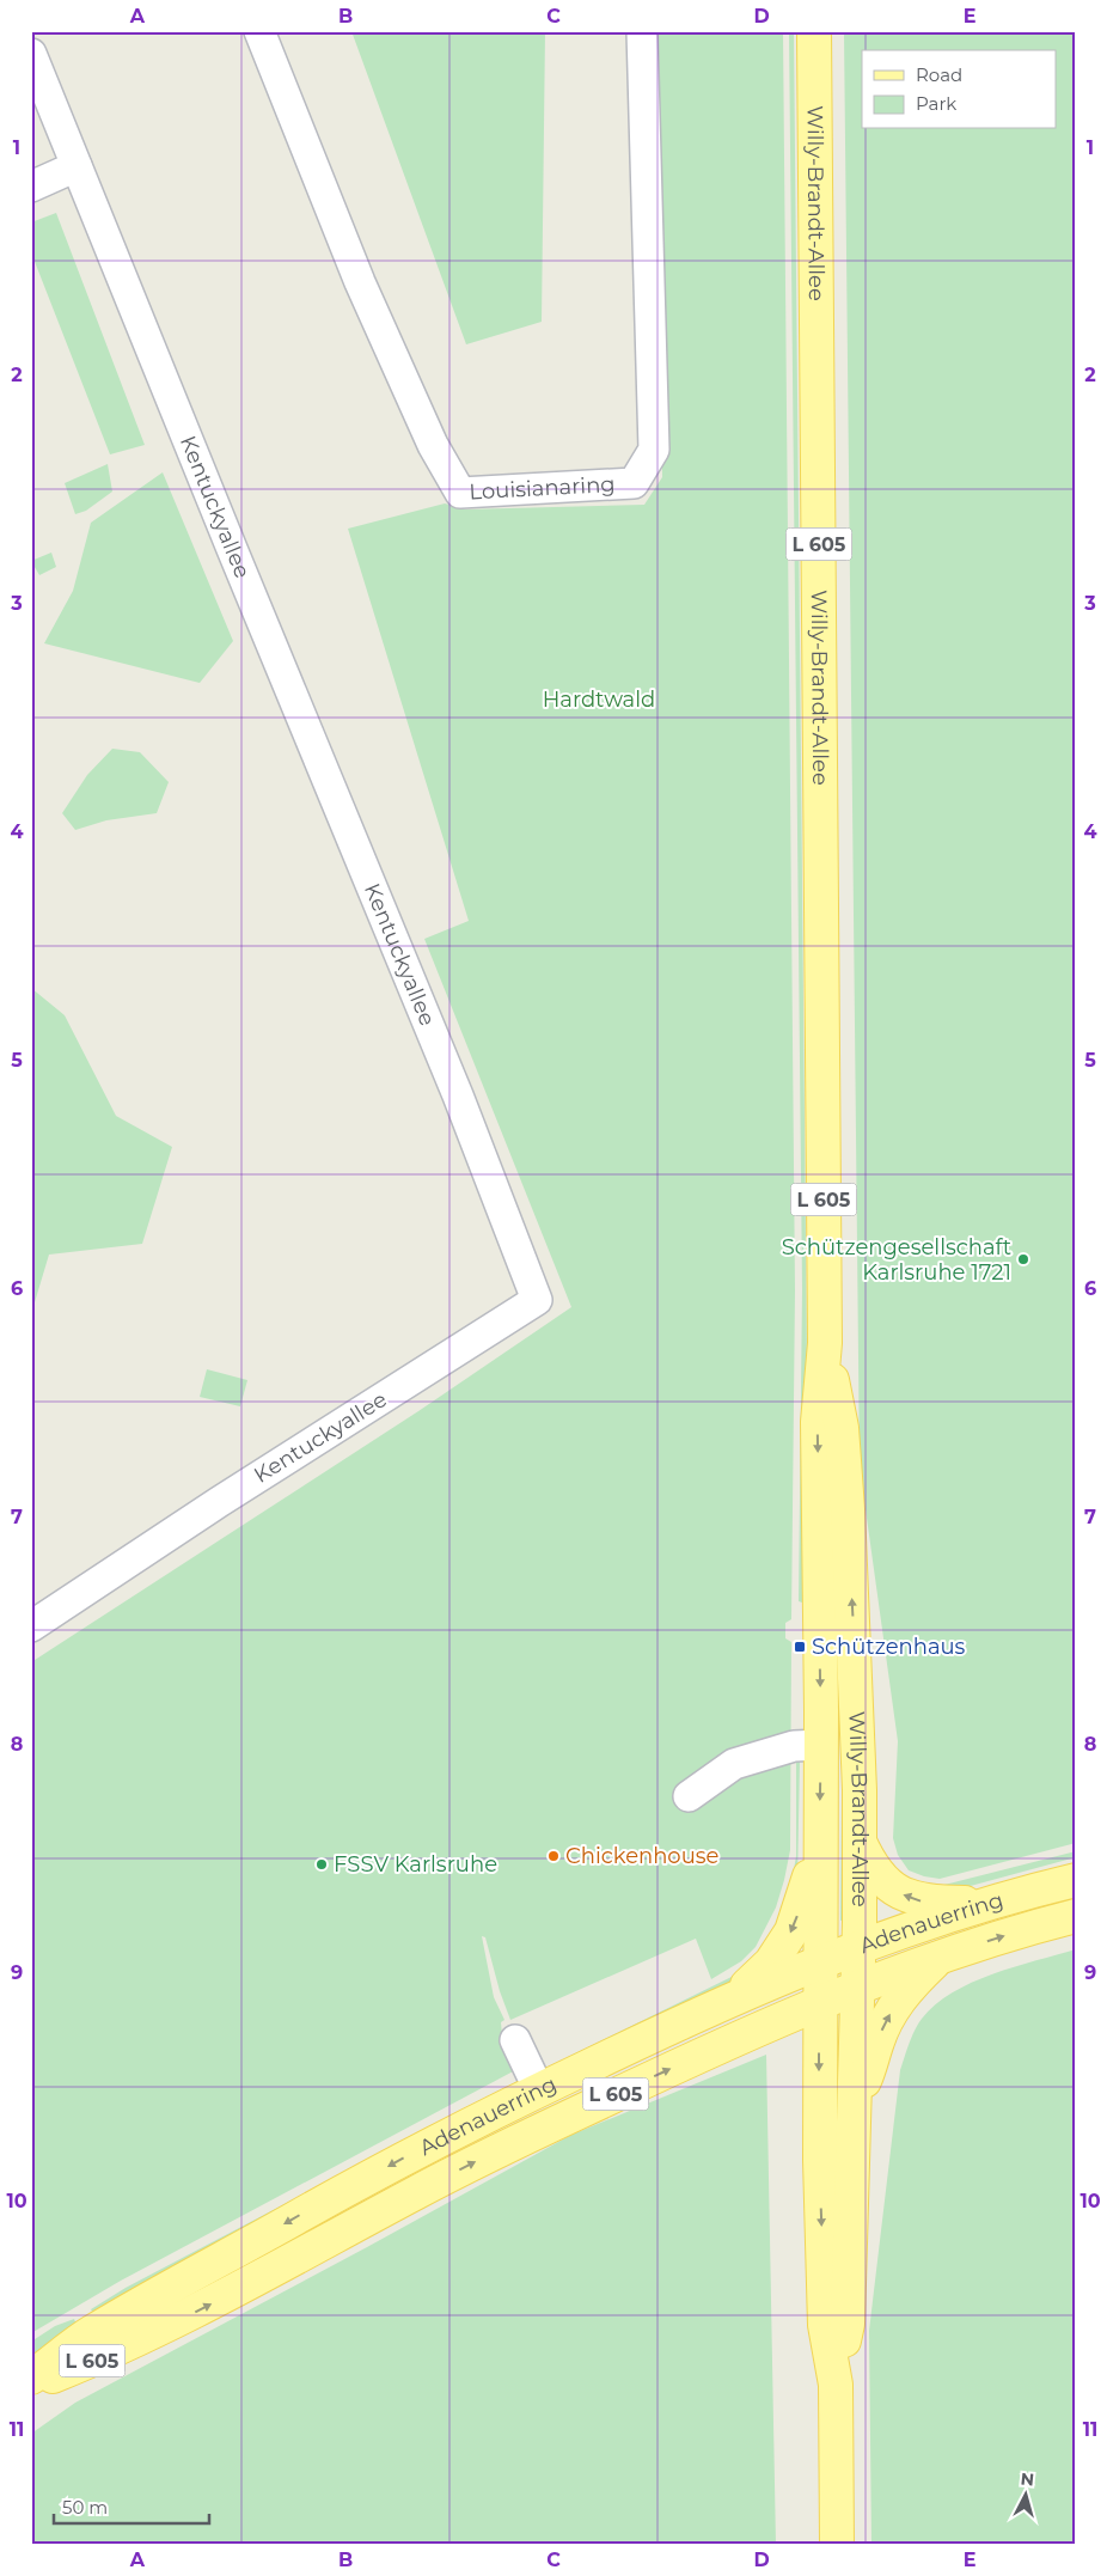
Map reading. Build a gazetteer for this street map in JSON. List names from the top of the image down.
{
  "streets": {
    "main road": ["Willy-Brandt-Allee", "L 605", "Adenauerring"],
    "street": ["Louisianaring", "Kentuckyallee"]
  },
  "crossings": [
    ["Willy-Brandt-Allee", "Adenauerring"]
  ],
  "parks": ["Hardtwald"],
  "places": {
    "other": ["Schützengesellschaft Karlsruhe 1721", "Chickenhouse", "FSSV Karlsruhe"],
    "transit": ["Schützenhaus"]
  },
  "legend": ["Road", "Park"],
  "scale_bar": "50 m",
  "north": "top",
  "grid": {
    "columns": [
      "A",
      "B",
      "C",
      "D",
      "E"
    ],
    "rows": [
      "1",
      "2",
      "3",
      "4",
      "5",
      "6",
      "7",
      "8",
      "9",
      "10",
      "11"
    ]
  }
}
